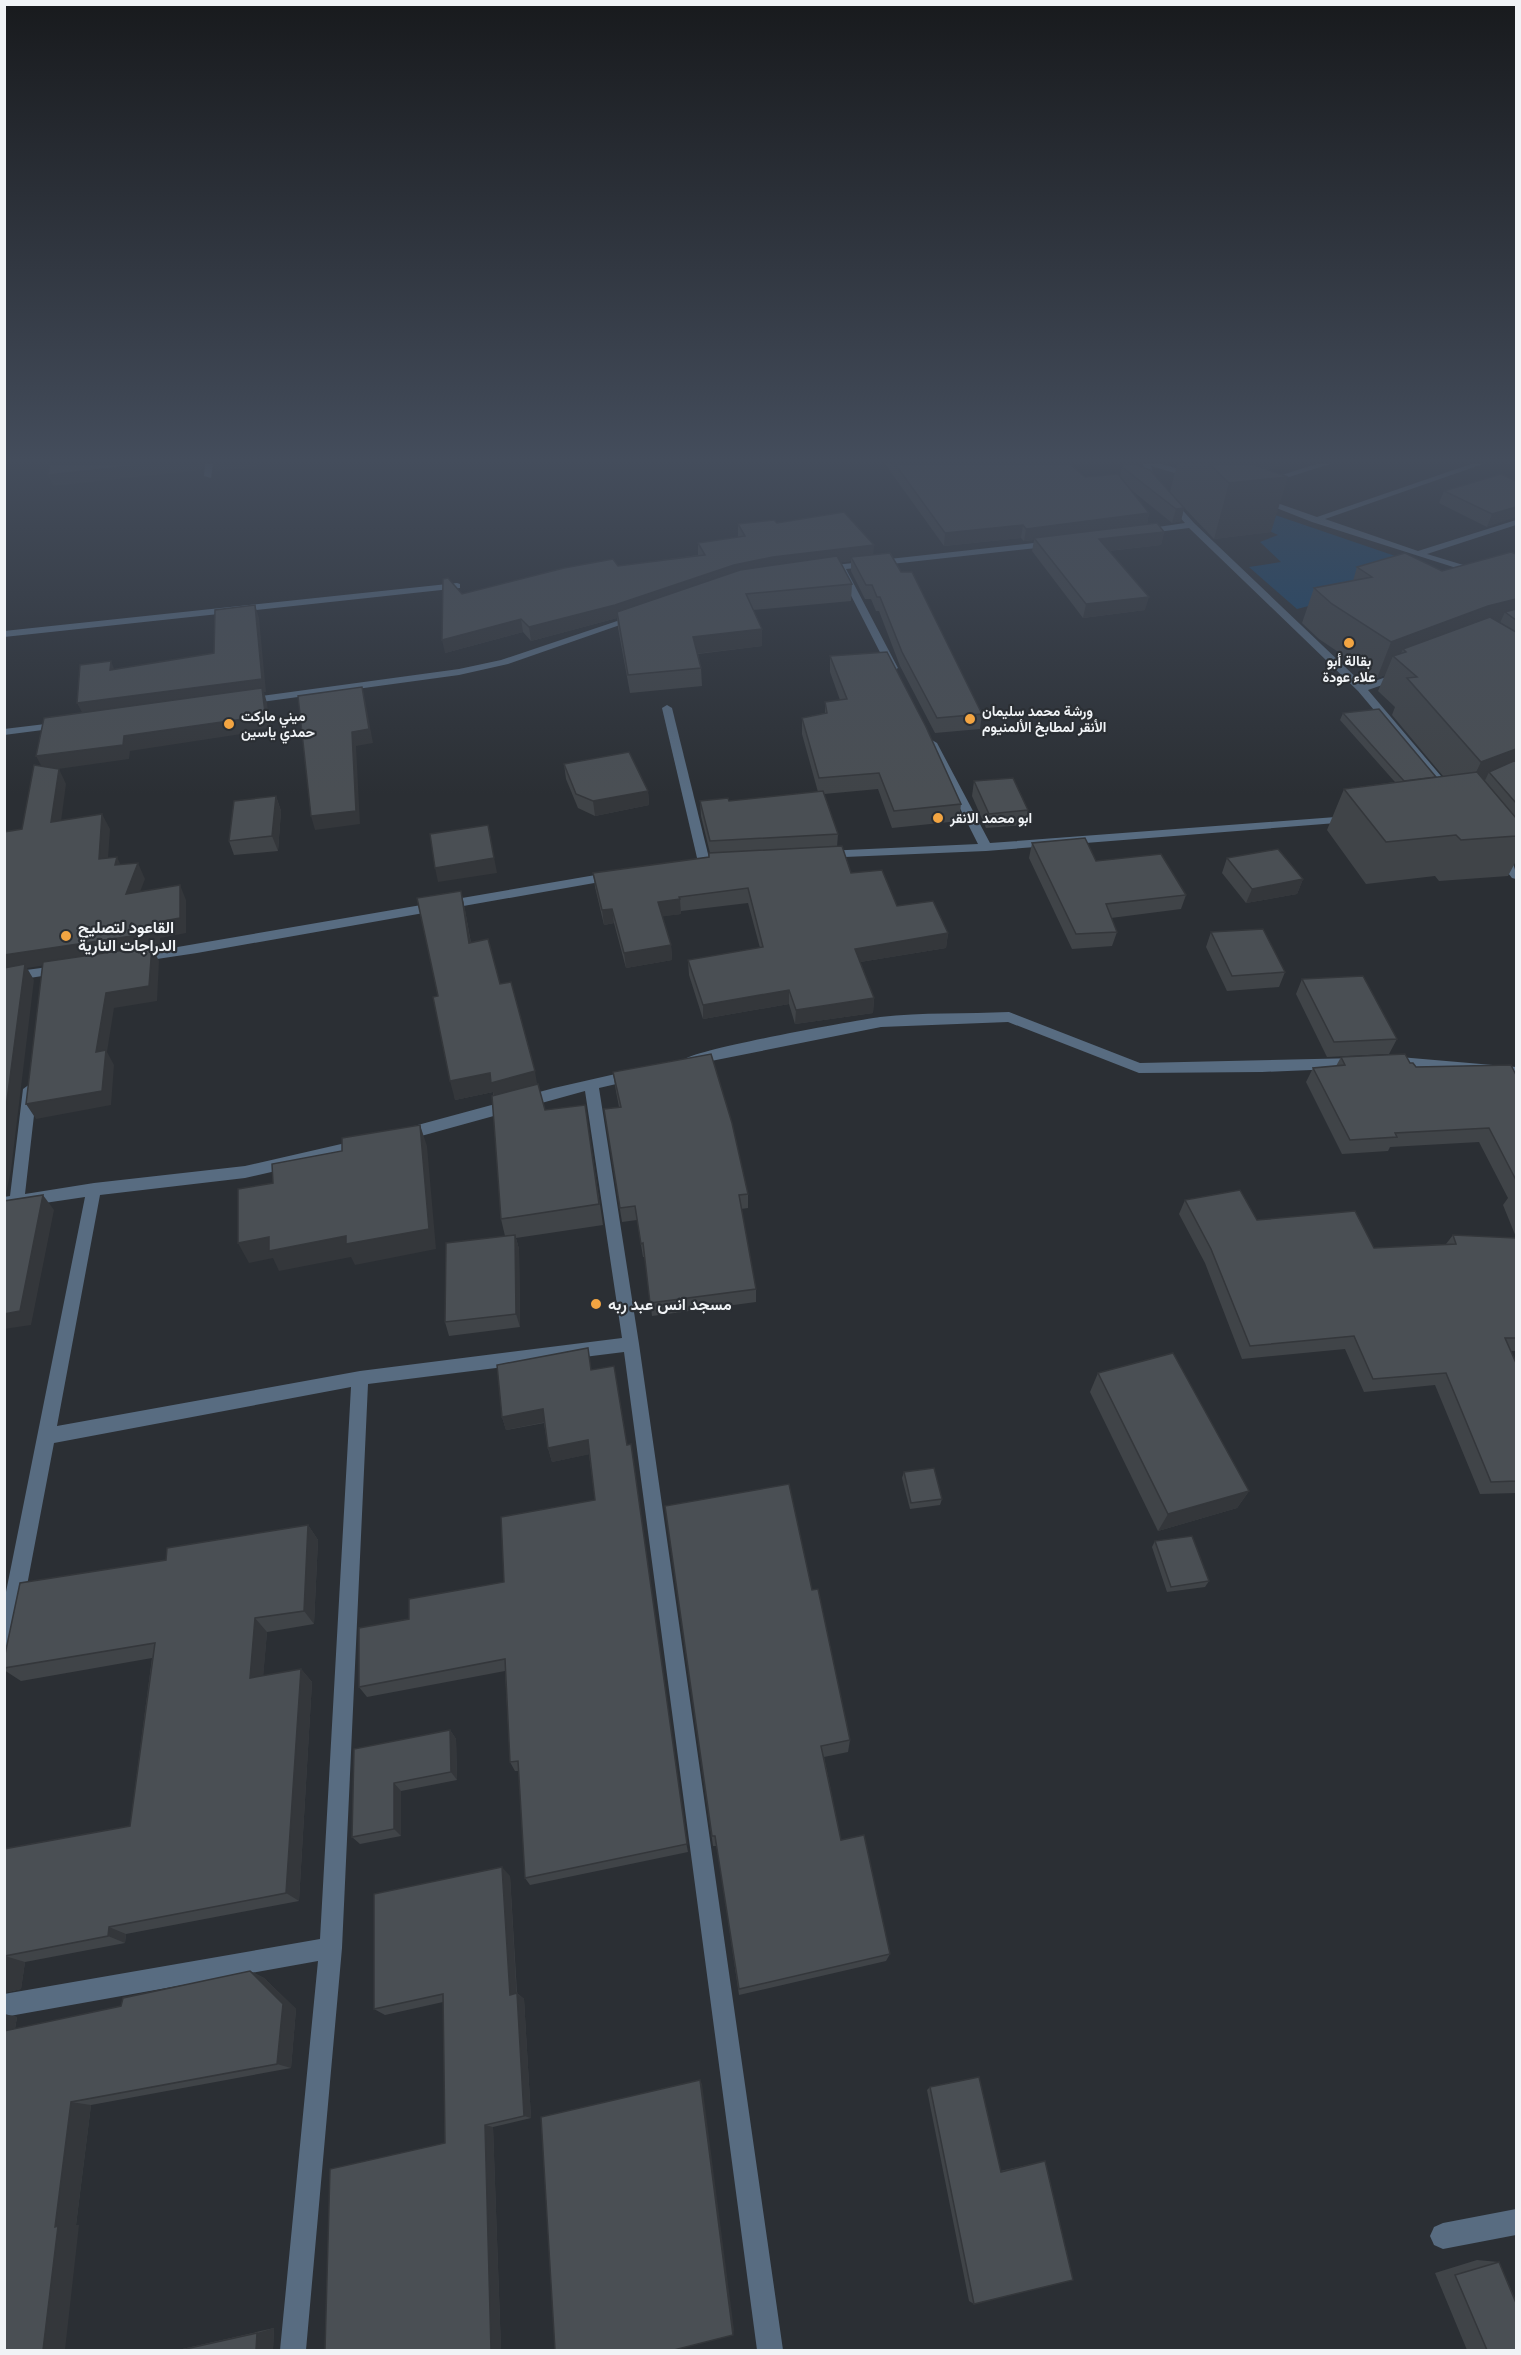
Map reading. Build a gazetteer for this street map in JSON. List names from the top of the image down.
{
  "places": [
    "بقالة أبو علاء عودة",
    "ورشة محمد سليمان الأنقر لمطابخ الألمنيوم",
    "ميني ماركت حمدي ياسين",
    "ابو محمد الانقر",
    "القاعود لتصليح الدراجات النارية",
    "مسجد انس عبد ربه"
  ]
}
